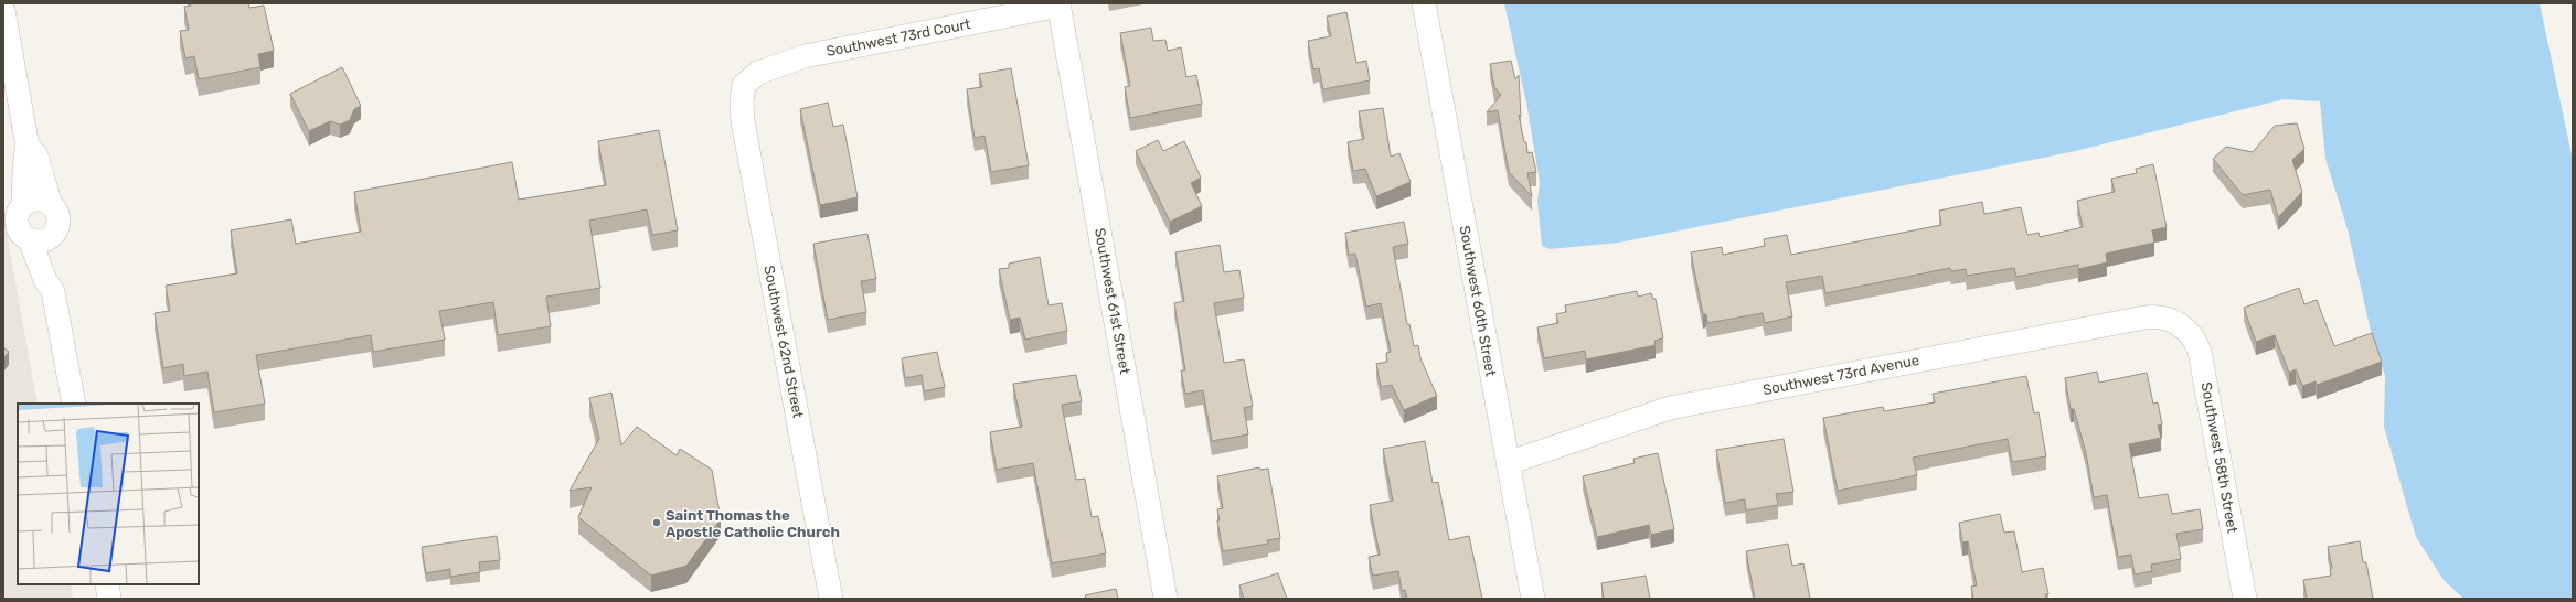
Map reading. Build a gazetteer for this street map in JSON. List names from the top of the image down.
{
  "streets": {
    "street": [
      "Southwest 73rd Court",
      "Southwest 61st Street",
      "Southwest 60th Street",
      "Southwest 62nd Street",
      "Southwest 73rd Avenue",
      "Southwest 58th Street"
    ]
  },
  "crossings": [
    ["Southwest 73rd Court", "Southwest 61st Street"],
    ["Southwest 73rd Court", "Southwest 62nd Street"],
    ["Southwest 60th Street", "Southwest 73rd Avenue"],
    ["Southwest 73rd Avenue", "Southwest 58th Street"]
  ],
  "places": ["Saint Thomas the Apostle Catholic Church"]
}
